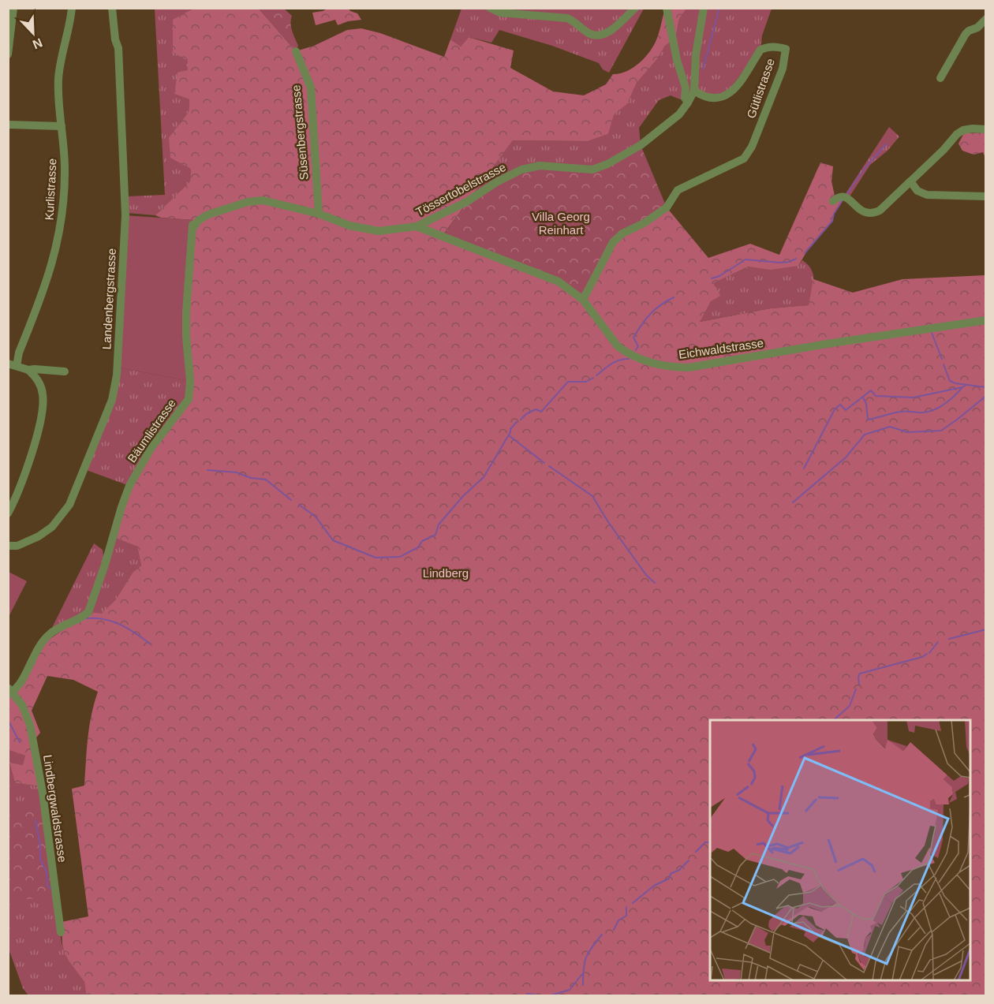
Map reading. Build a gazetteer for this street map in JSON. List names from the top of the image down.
{
  "streets": {
    "street": [
      "Gütlistrasse",
      "Süsenbergstrasse",
      "Kurlistrasse",
      "Tössertobelstrasse",
      "Landenbergstrasse",
      "Eichwaldstrasse",
      "Bäumlistrasse",
      "Lindbergwaldstrasse"
    ]
  },
  "crossings": [
    ["Gütlistrasse", "Tössertobelstrasse"],
    ["Gütlistrasse", "Eichwaldstrasse"],
    ["Süsenbergstrasse", "Tössertobelstrasse"],
    ["Tössertobelstrasse", "Eichwaldstrasse"],
    ["Tössertobelstrasse", "Bäumlistrasse"],
    ["Bäumlistrasse", "Lindbergwaldstrasse"]
  ],
  "parks": ["Villa Georg Reinhart", "Lindberg"],
  "north": "bottom right"
}
